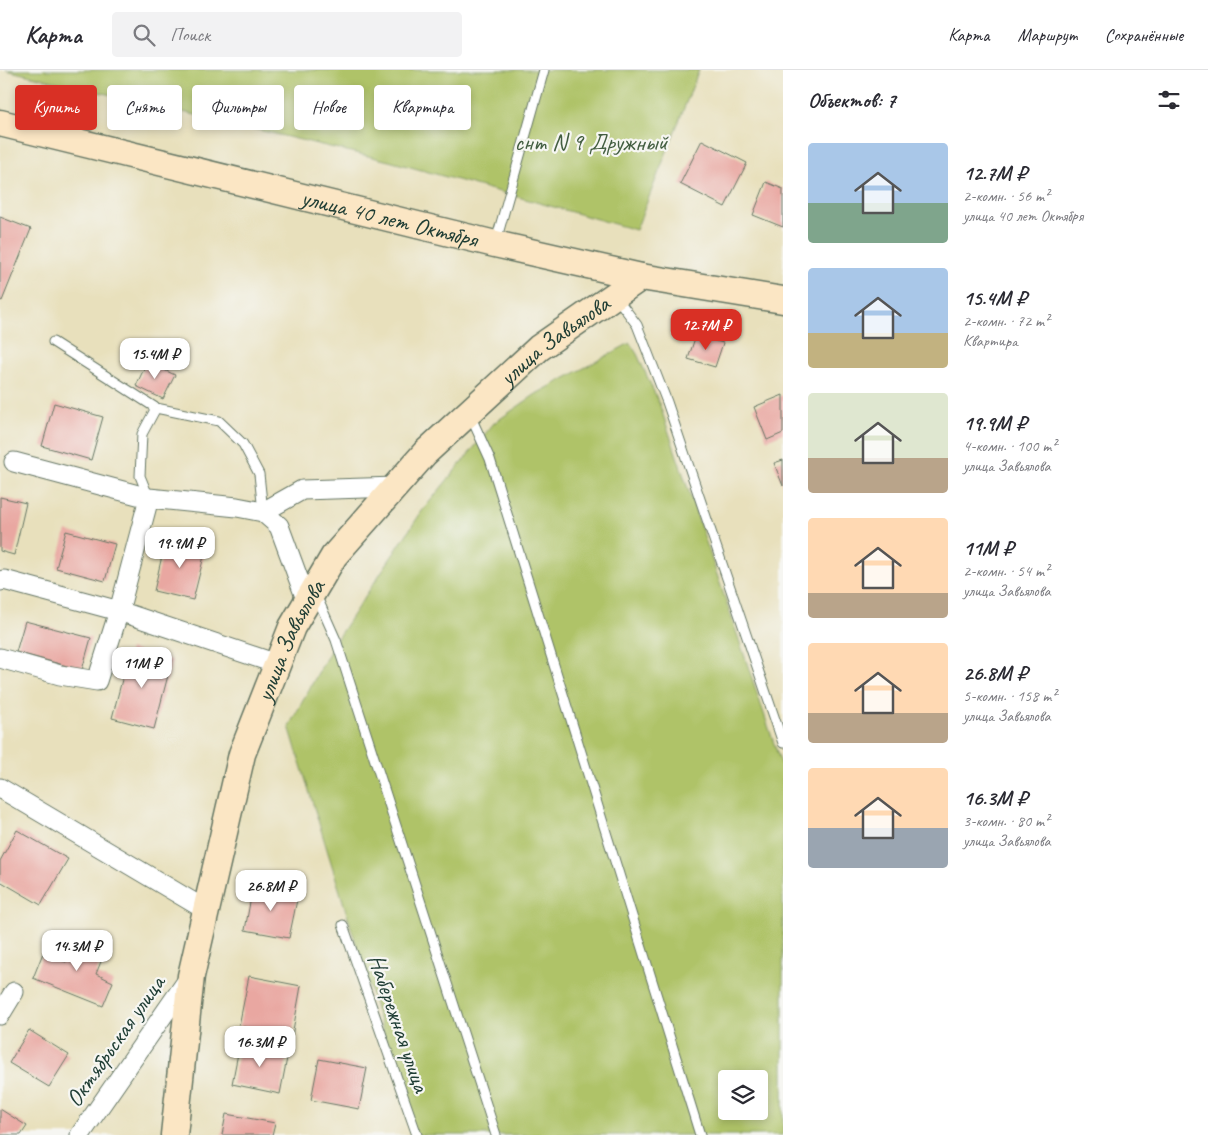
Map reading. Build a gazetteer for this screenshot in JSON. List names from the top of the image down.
{
  "streets": {
    "street": ["улица 40 лет Октября", "улица Завьялова", "Октябрьская улица"],
    "lane": ["Набережная улица"]
  },
  "crossings": [
    ["улица 40 лет Октября", "улица Завьялова"],
    ["улица Завьялова", "Октябрьская улица"]
  ],
  "parks": ["снт N 9 Дружный"],
  "page": {
    "header": "Карта",
    "search": "Поиск",
    "nav": ["Карта", "Маршрут", "Сохранённые"],
    "heading": "Объектов: 7",
    "chip": [
      "Купить",
      "Снять",
      "Фильтры",
      "Новое",
      "Квартира"
    ],
    "list": [
      {
        "name": "12.7M ₽",
        "note": "2-комн. · 56 m² · улица 40 лет Октября"
      },
      {
        "name": "15.4M ₽",
        "note": "2-комн. · 72 m² · Квартира"
      },
      {
        "name": "19.9M ₽",
        "note": "4-комн. · 100 m² · улица Завьялова"
      },
      {
        "name": "11M ₽",
        "note": "2-комн. · 54 m² · улица Завьялова"
      },
      {
        "name": "26.8M ₽",
        "note": "5-комн. · 158 m² · улица Завьялова"
      },
      {
        "name": "16.3M ₽",
        "note": "3-комн. · 80 m² · улица Завьялова"
      }
    ],
    "price": [
      "12.7M ₽",
      "15.4M ₽",
      "19.9M ₽",
      "11M ₽",
      "26.8M ₽",
      "14.3M ₽",
      "16.3M ₽"
    ]
  }
}
